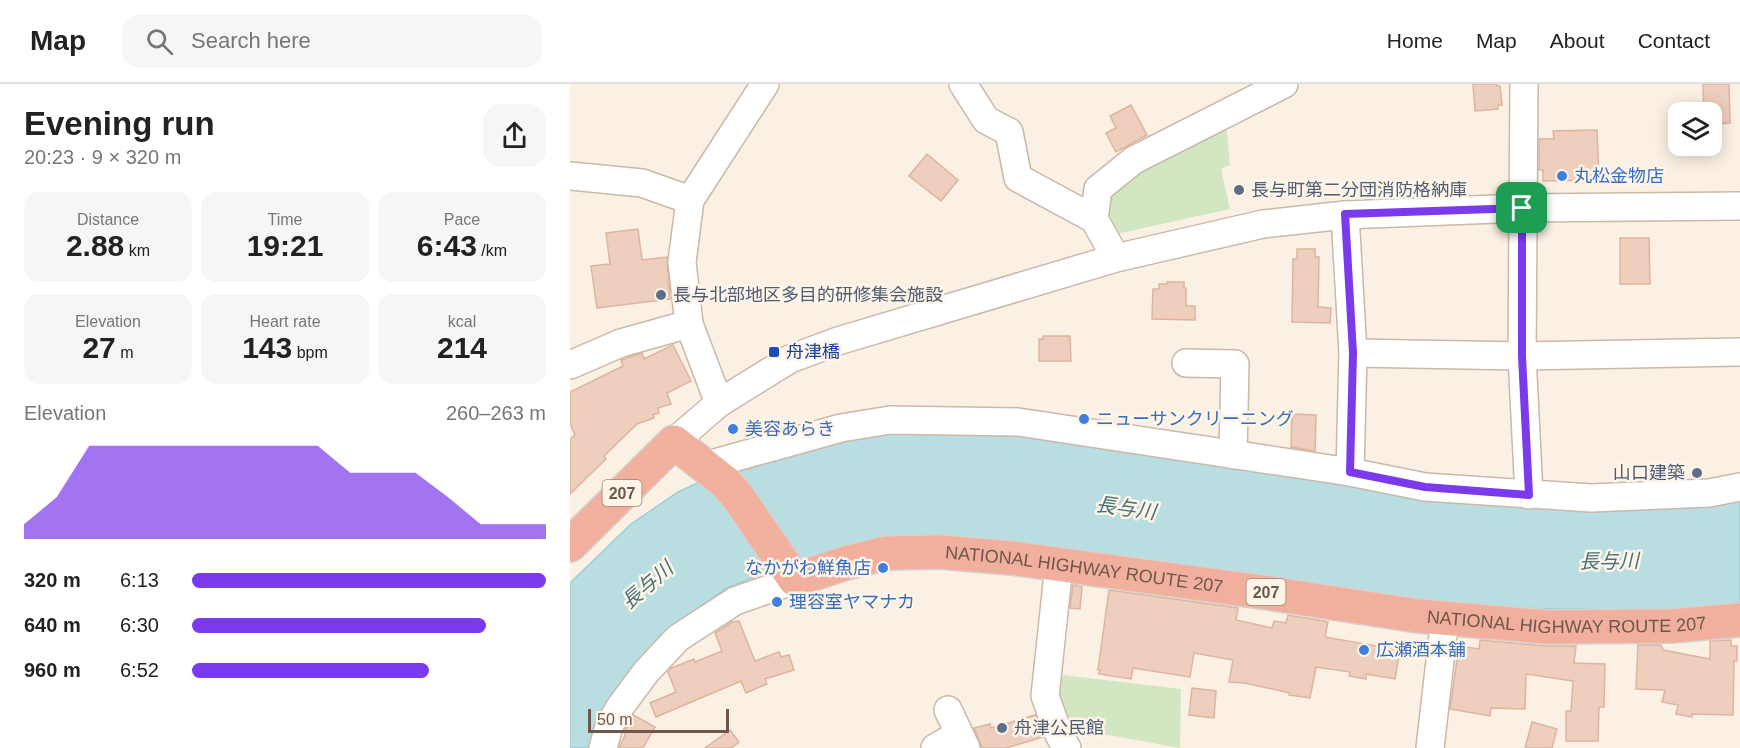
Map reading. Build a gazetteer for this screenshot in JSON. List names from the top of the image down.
{
  "streets": {
    "highway": ["207", "NATIONAL HIGHWAY ROUTE 207"]
  },
  "water": ["長与川"],
  "places": {
    "other": [
      "丸松金物店",
      "長与町第二分団消防格納庫",
      "長与北部地区多目的研修集会施設",
      "ニューサンクリーニング",
      "美容あらき",
      "山口建築",
      "なかがわ鮮魚店",
      "理容室ヤマナカ",
      "広瀬酒本舗",
      "舟津公民館"
    ],
    "transit": ["舟津橋"]
  },
  "scale_bar": "50 m",
  "page": {
    "header": "Map",
    "search": "Search here",
    "nav": [
      "Home",
      "Map",
      "About",
      "Contact"
    ],
    "heading": ["Evening run", "20:23 · 9 × 320 m"],
    "stats": [
      ["Distance", "2.88 km"],
      ["Time", "19:21"],
      ["Pace", "6:43 /km"],
      ["Elevation", "27 m"],
      ["Heart rate", "143 bpm"],
      ["kcal", "214"]
    ],
    "chart": ["Elevation", "260–263 m"],
    "list": [
      {
        "name": "320 m",
        "note": "6:13"
      },
      {
        "name": "640 m",
        "note": "6:30"
      },
      {
        "name": "960 m",
        "note": "6:52"
      }
    ],
    "scale": "50 m"
  }
}
